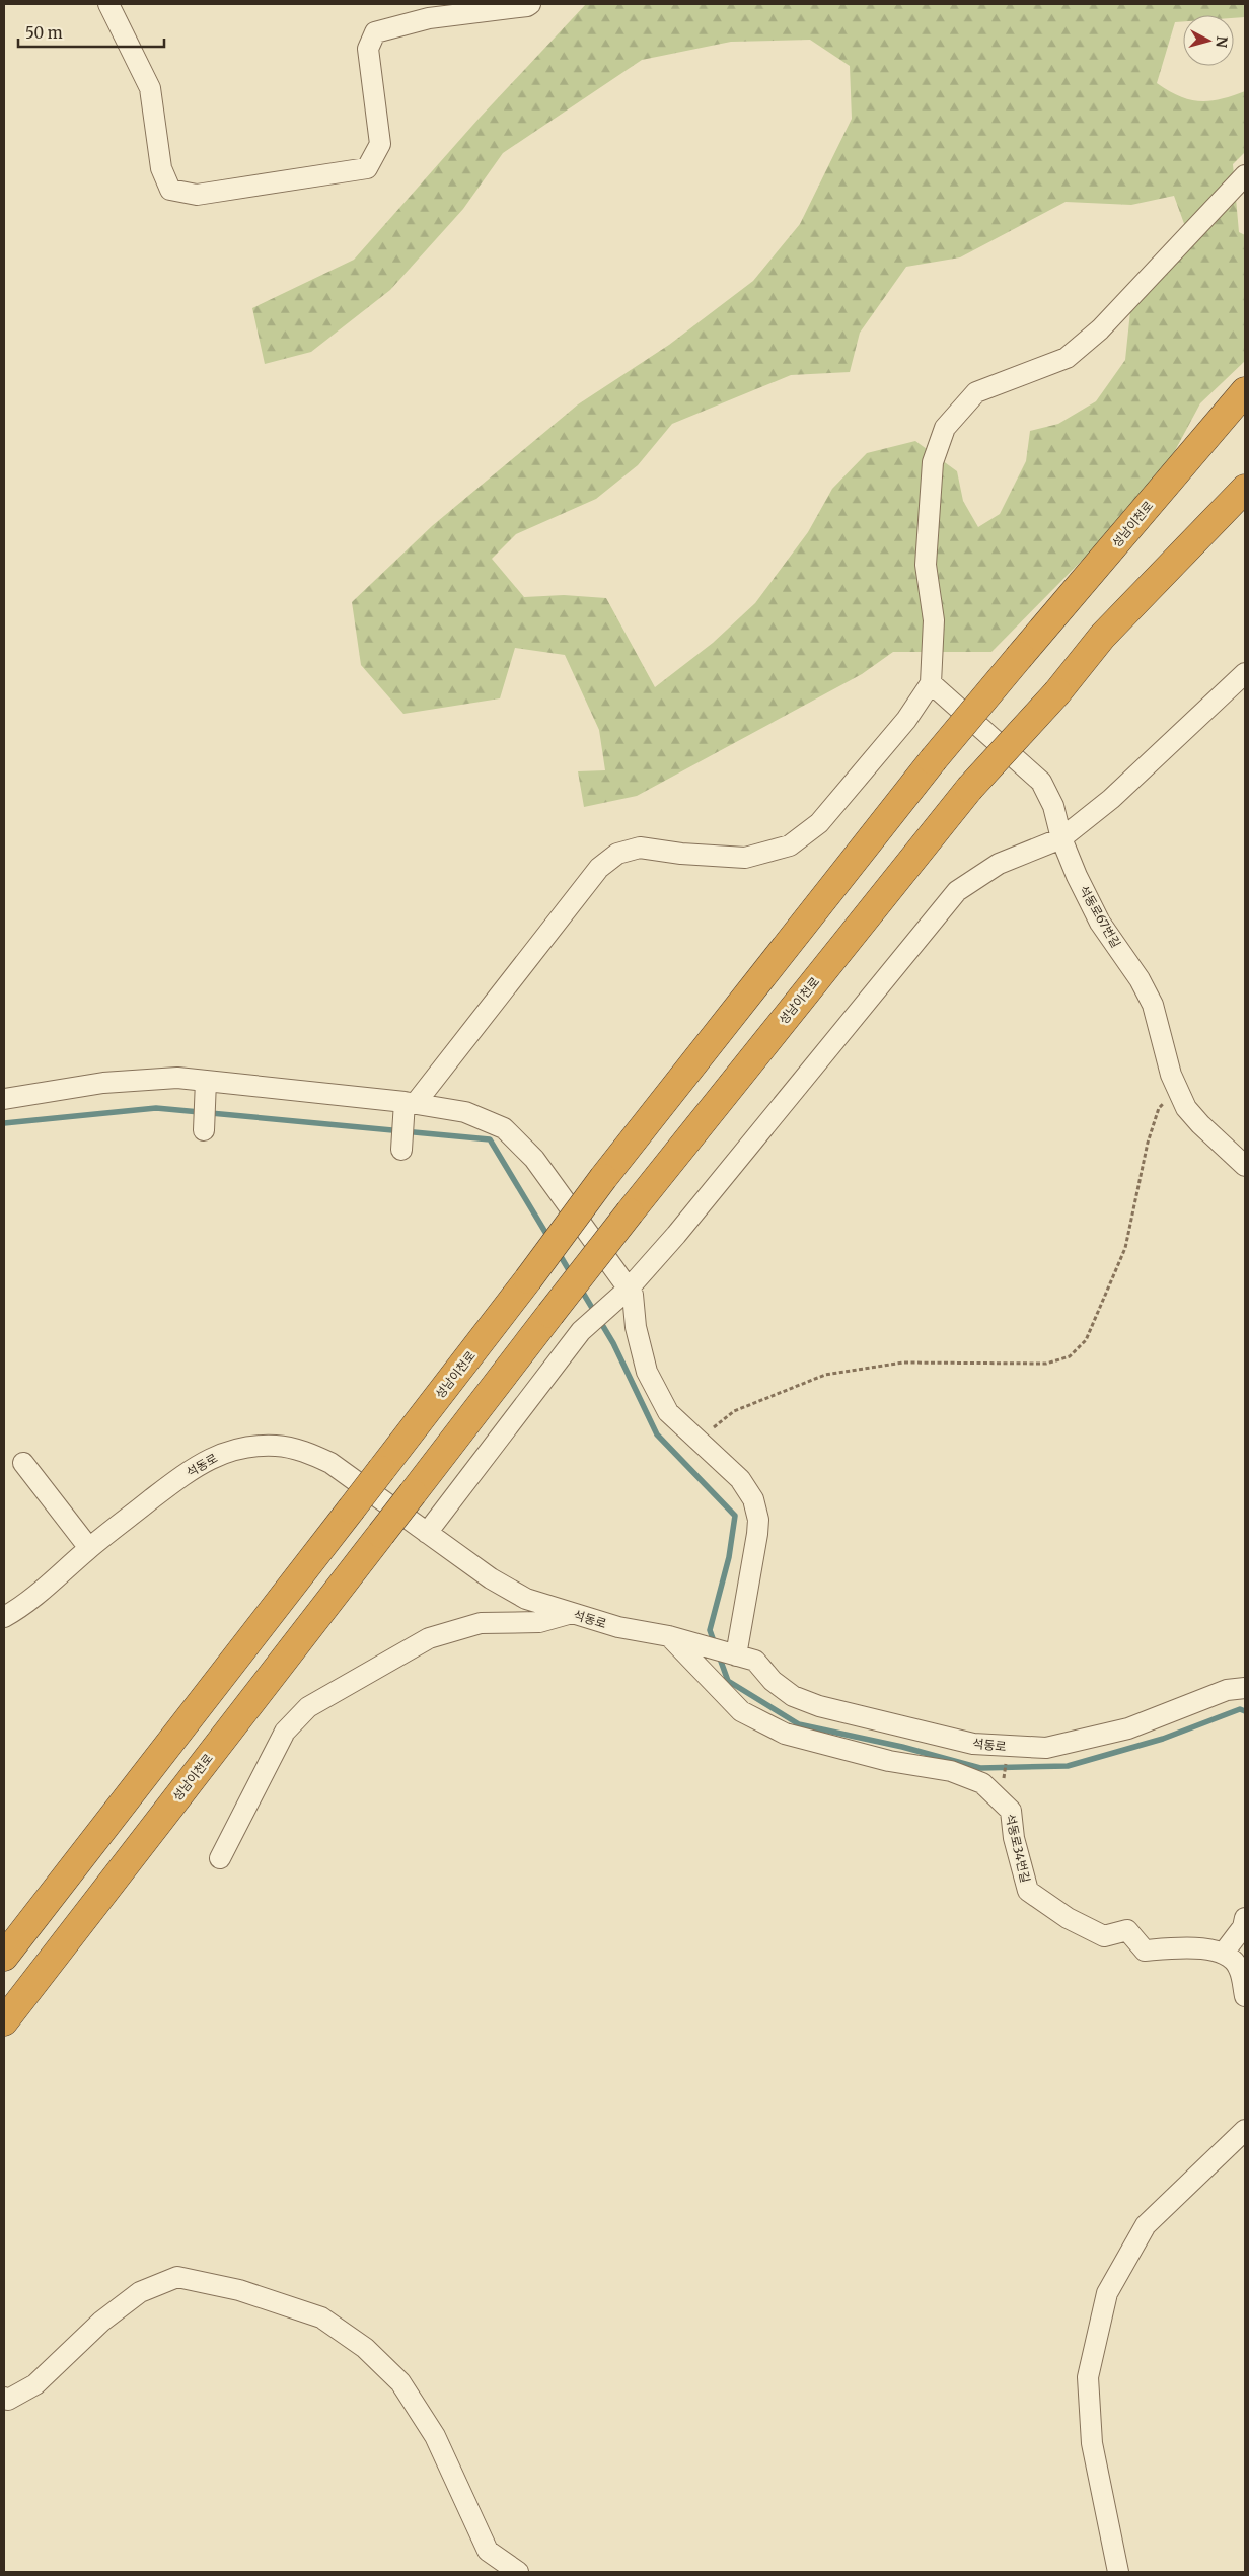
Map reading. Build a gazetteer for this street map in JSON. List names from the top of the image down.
{
  "streets": {
    "highway": ["성남이천로"],
    "street": ["석동로67번길", "석동로", "석동로34번길"]
  },
  "crossings": [
    ["석동로", "석동로34번길"]
  ],
  "scale_bar": "50 m",
  "north": "right"
}
